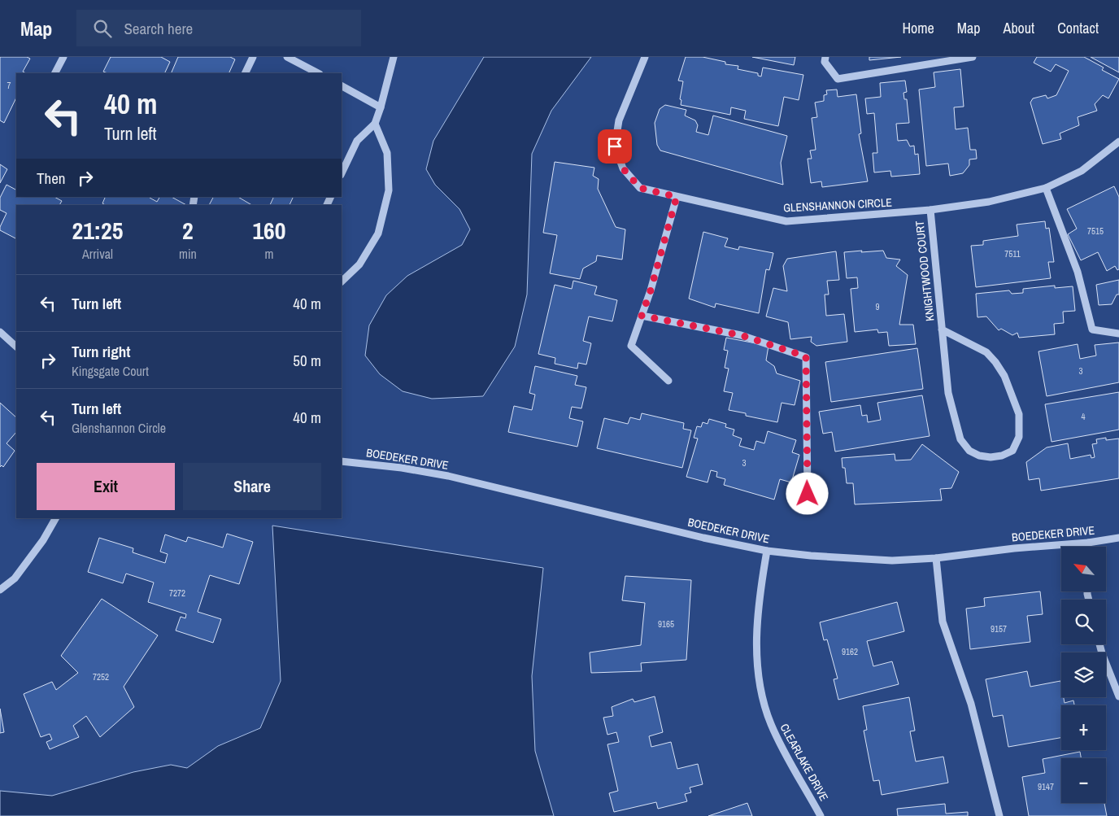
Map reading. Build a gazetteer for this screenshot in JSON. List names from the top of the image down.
{
  "streets": {
    "street": [
      "GLENSHANNON CIRCLE",
      "KNIGHTWOOD COURT",
      "BOEDEKER DRIVE",
      "CLEARLAKE DRIVE"
    ]
  },
  "crossings": [
    ["GLENSHANNON CIRCLE", "KNIGHTWOOD COURT"],
    ["BOEDEKER DRIVE", "CLEARLAKE DRIVE"]
  ],
  "house_numbers": [
    "7",
    "7515",
    "7511",
    "9",
    "3",
    "4",
    "3",
    "7272",
    "9165",
    "9157",
    "9162",
    "7252",
    "9147"
  ],
  "north": "top left",
  "page": {
    "header": "Map",
    "search": "Search here",
    "nav": [
      "Home",
      "Map",
      "About",
      "Contact"
    ],
    "turn": ["40 m", "Turn left"],
    "then": "Then",
    "eta": [
      "21:25",
      "Arrival",
      "2",
      "min",
      "160",
      "m"
    ],
    "list": [
      {
        "name": "Turn left",
        "value": "40 m"
      },
      {
        "name": "Turn right",
        "note": "Kingsgate Court",
        "value": "50 m"
      },
      {
        "name": "Turn left",
        "note": "Glenshannon Circle",
        "value": "40 m"
      }
    ],
    "buttons": ["Exit", "Share"],
    "map_buttons": ["+", "−"]
  }
}
